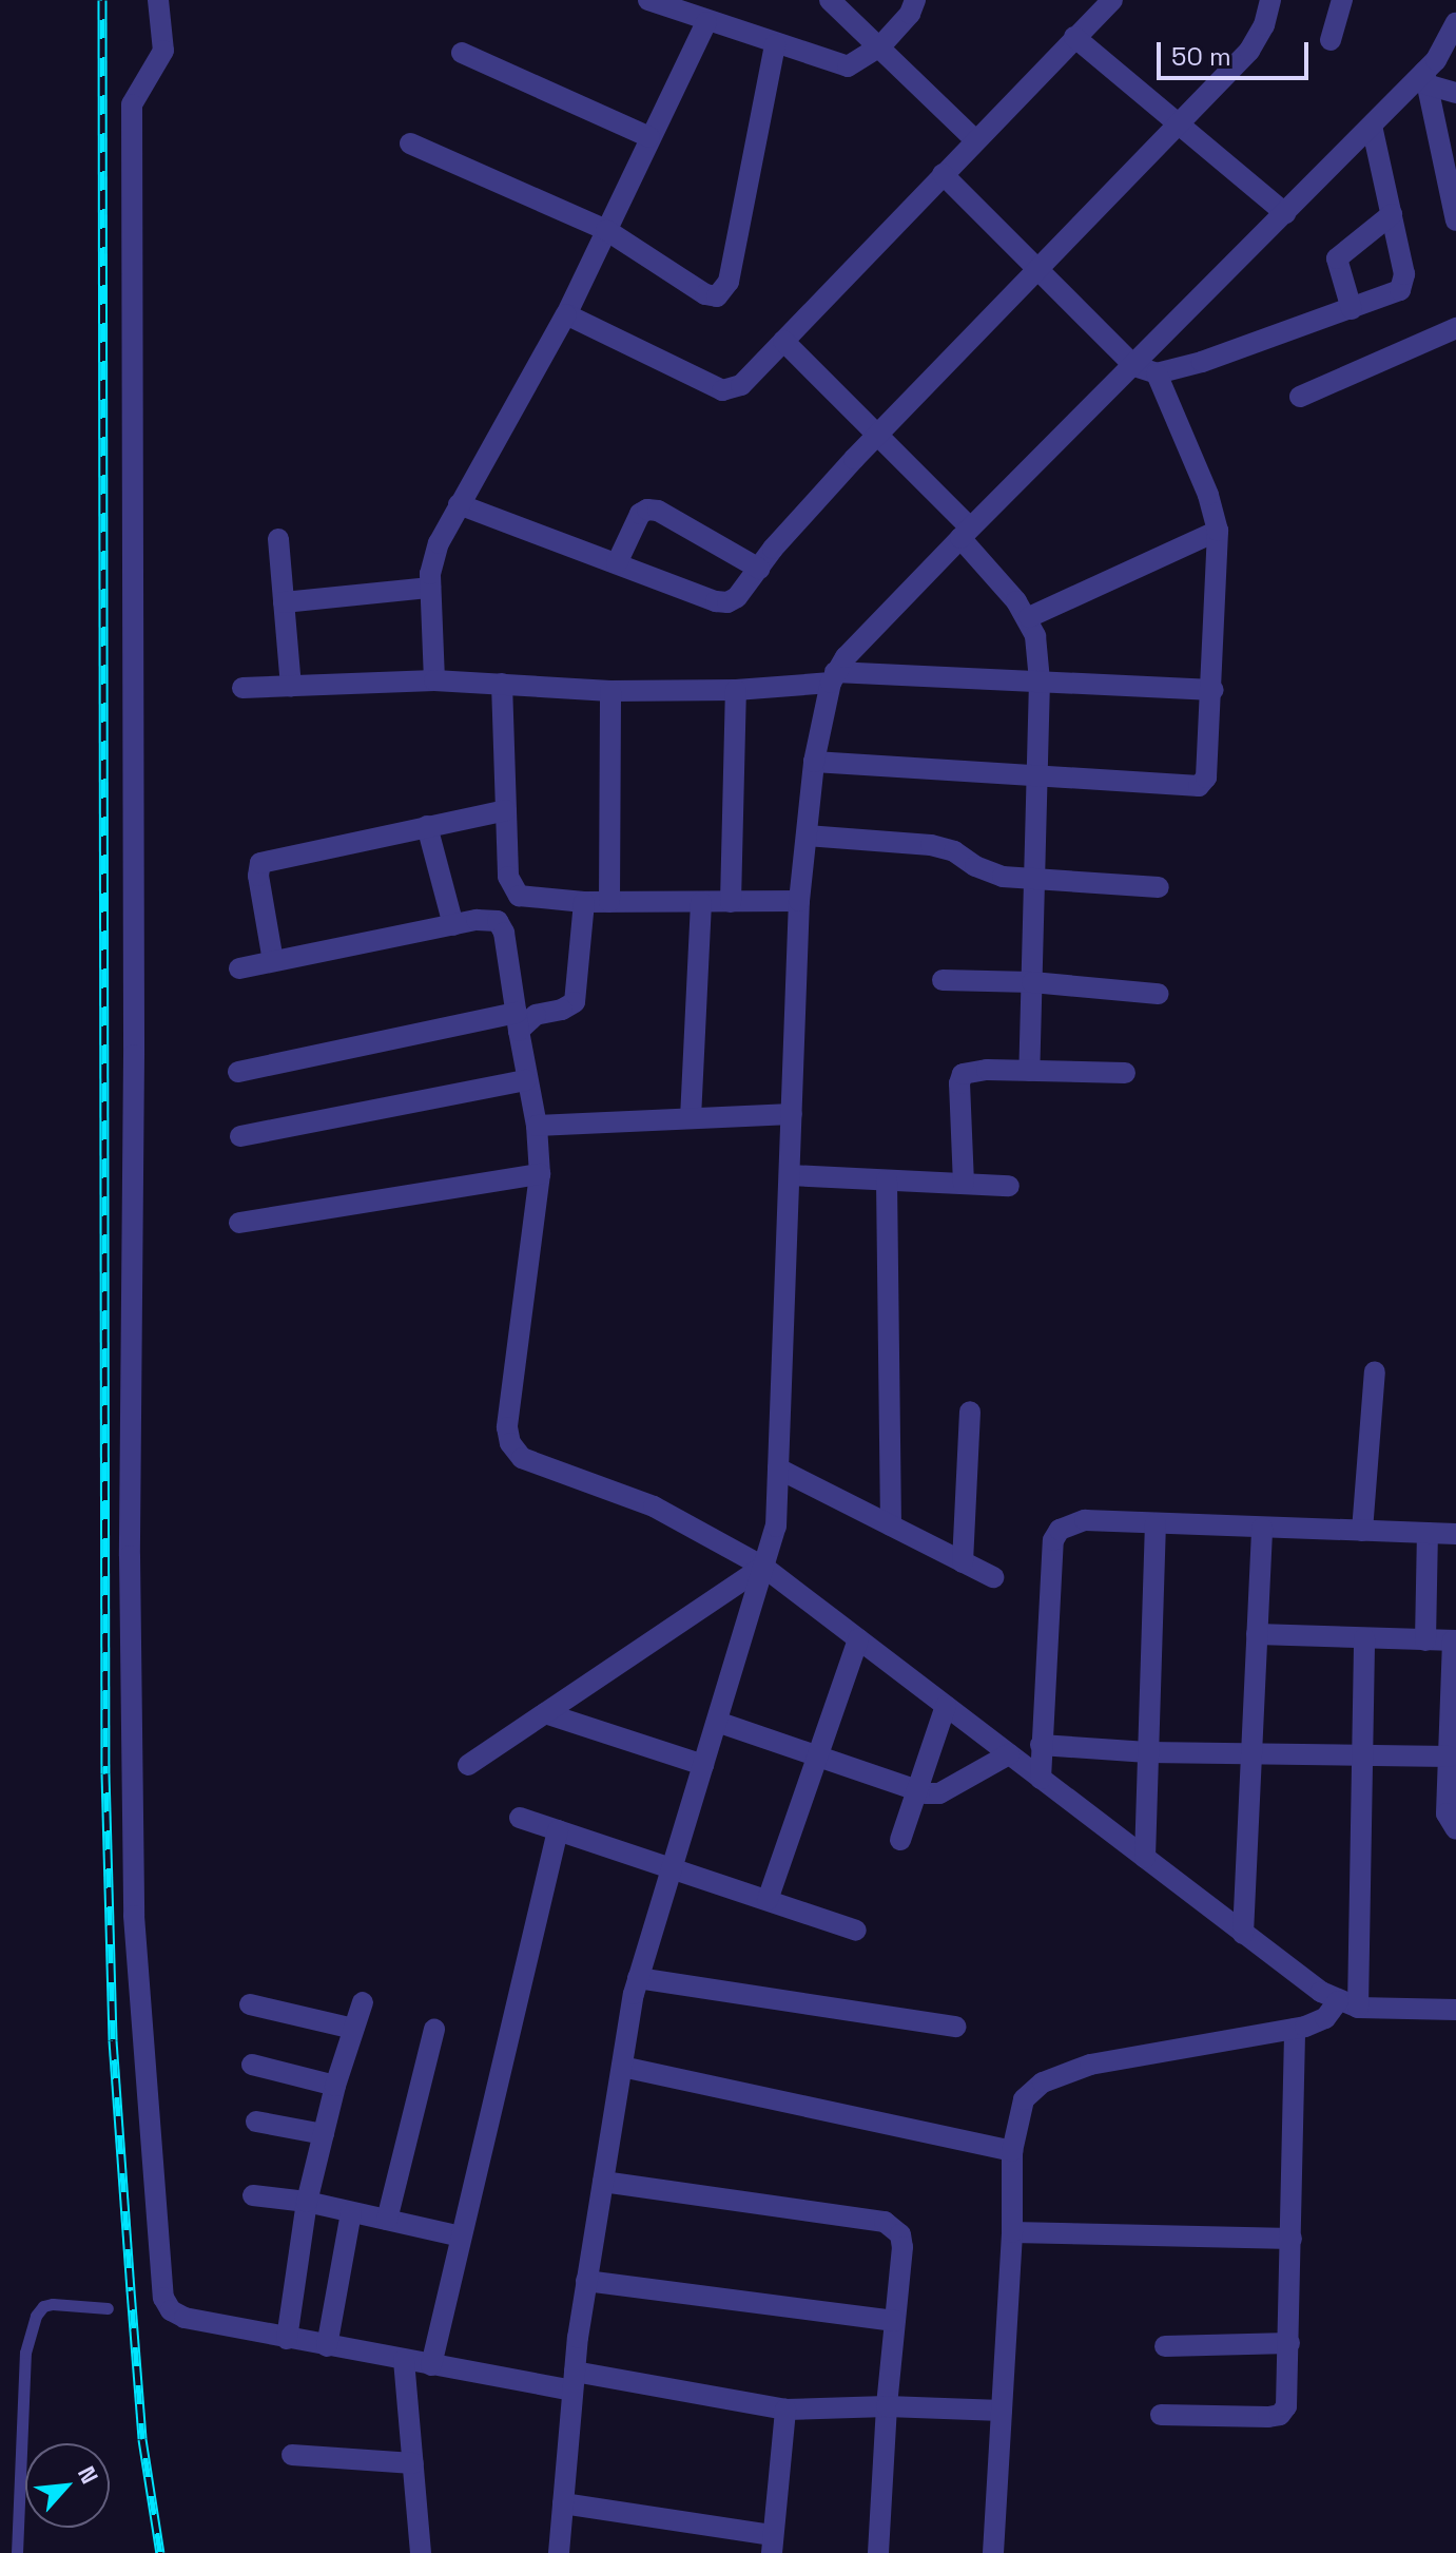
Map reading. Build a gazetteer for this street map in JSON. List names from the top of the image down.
{
  "scale_bar": "50 m",
  "north": "top right"
}
